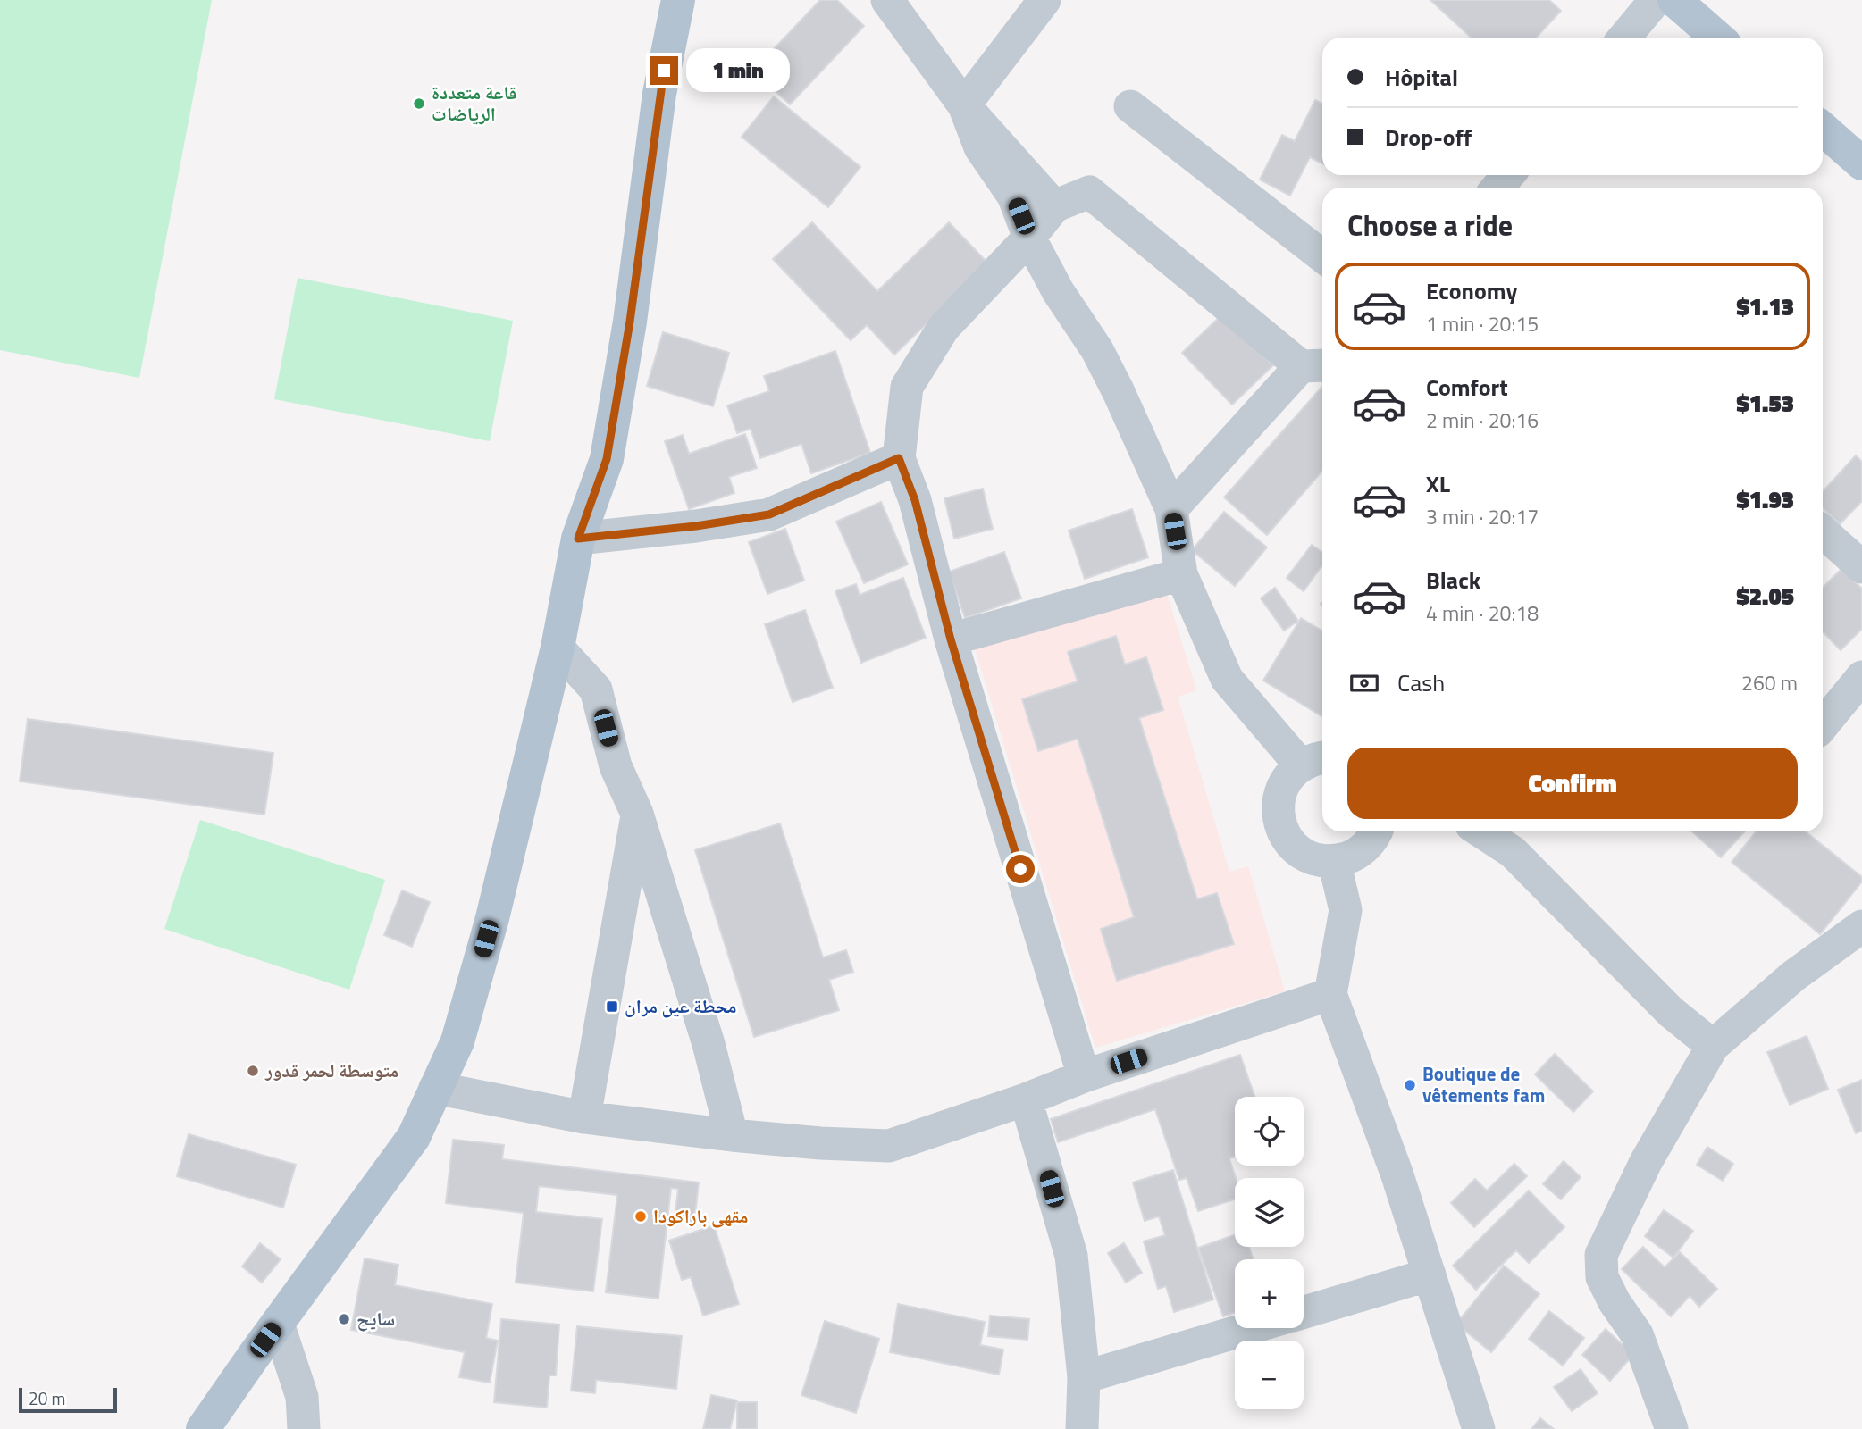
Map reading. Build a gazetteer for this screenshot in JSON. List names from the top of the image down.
{
  "places": {
    "other": [
      "قاعة متعددة الرياضات",
      "متوسطة لحمر قدور",
      "Boutique de vêtements fam",
      "مقهى باراكودا",
      "سايح"
    ],
    "transit": ["محطة عين مران"]
  },
  "scale_bar": "20 m",
  "page": {
    "banner": ["Hôpital", "Drop-off"],
    "bubble": "1 min",
    "heading": "Choose a ride",
    "list": [
      {
        "name": "Economy",
        "note": "1 min · 20:15",
        "value": "$1.13"
      },
      {
        "name": "Comfort",
        "note": "2 min · 20:16",
        "value": "$1.53"
      },
      {
        "name": "XL",
        "note": "3 min · 20:17",
        "value": "$1.93"
      },
      {
        "name": "Black",
        "note": "4 min · 20:18",
        "value": "$2.05"
      }
    ],
    "pay": ["Cash", "260 m"],
    "buttons": "Confirm",
    "map_buttons": ["+", "−"],
    "scale": "20 m"
  }
}
